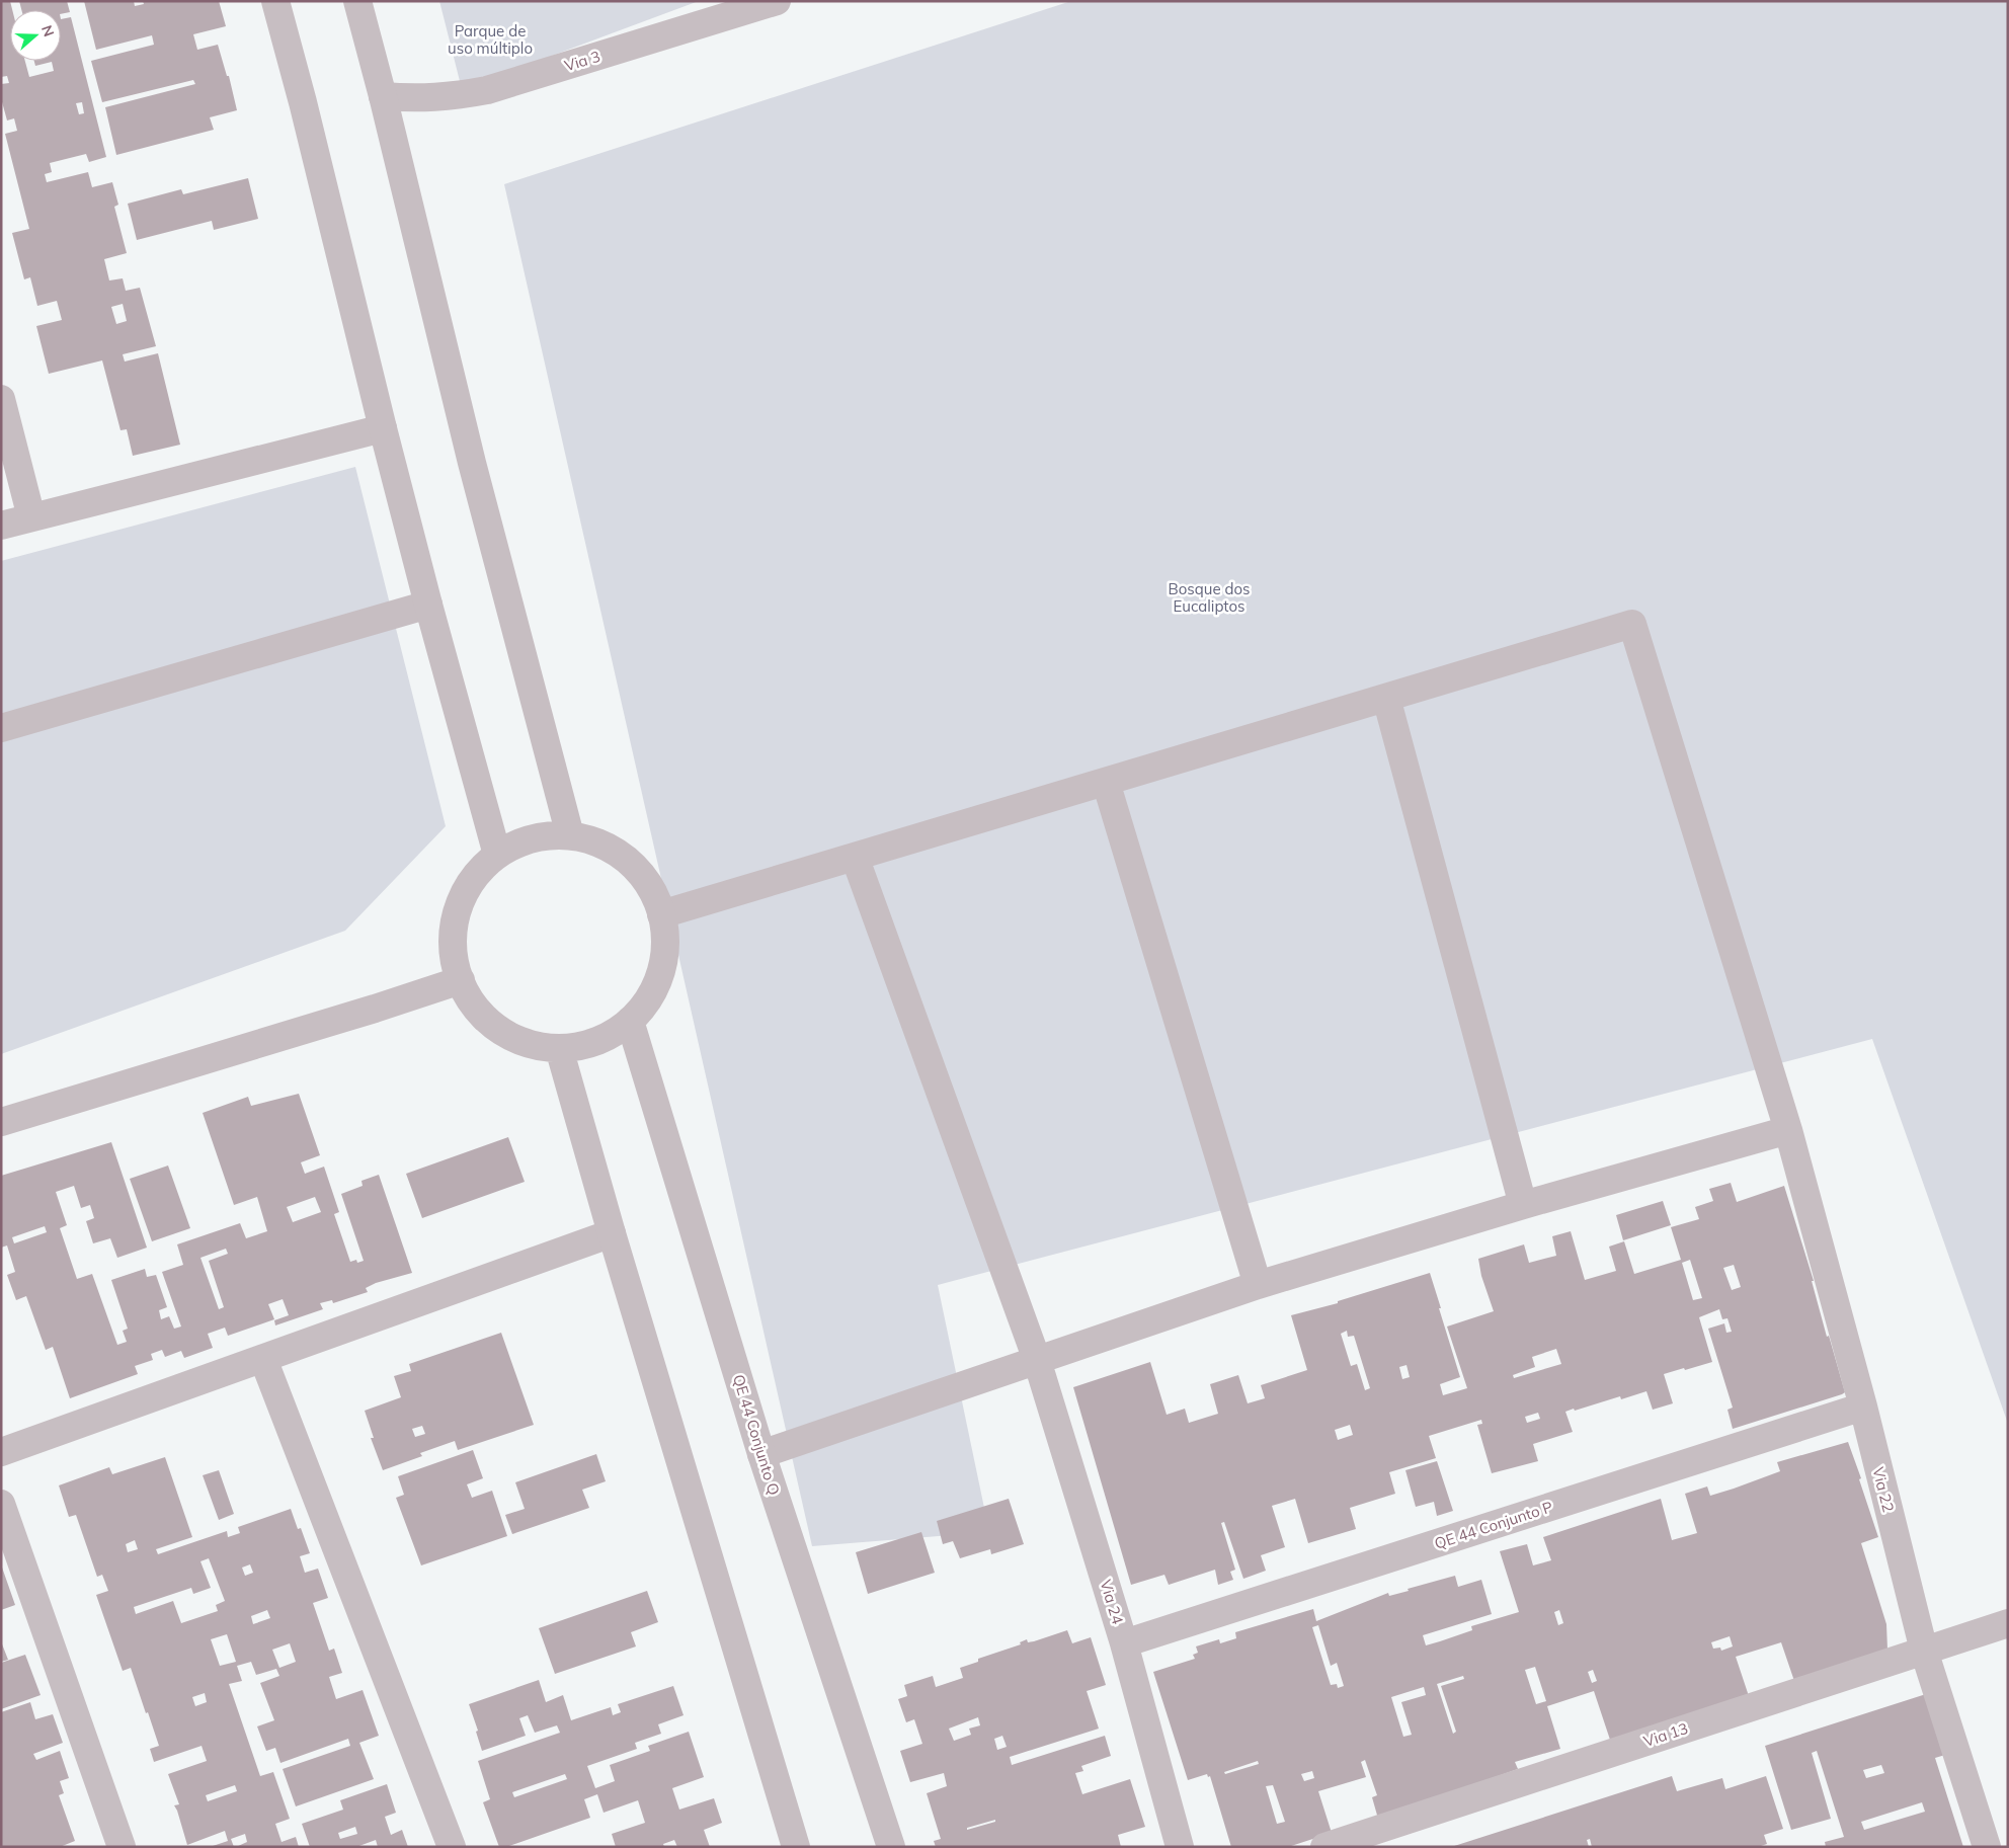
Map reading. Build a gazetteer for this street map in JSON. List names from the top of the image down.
{
  "streets": {
    "street": [
      "Via 3",
      "QE 44 Conjunto Q",
      "Via 22",
      "QE 44 Conjunto P",
      "Via 24",
      "Via 13"
    ]
  },
  "crossings": [
    ["Via 22", "QE 44 Conjunto P"],
    ["Via 22", "Via 13"],
    ["QE 44 Conjunto P", "Via 24"]
  ],
  "parks": ["Parque de uso múltiplo", "Bosque dos Eucaliptos"],
  "north": "right"
}
